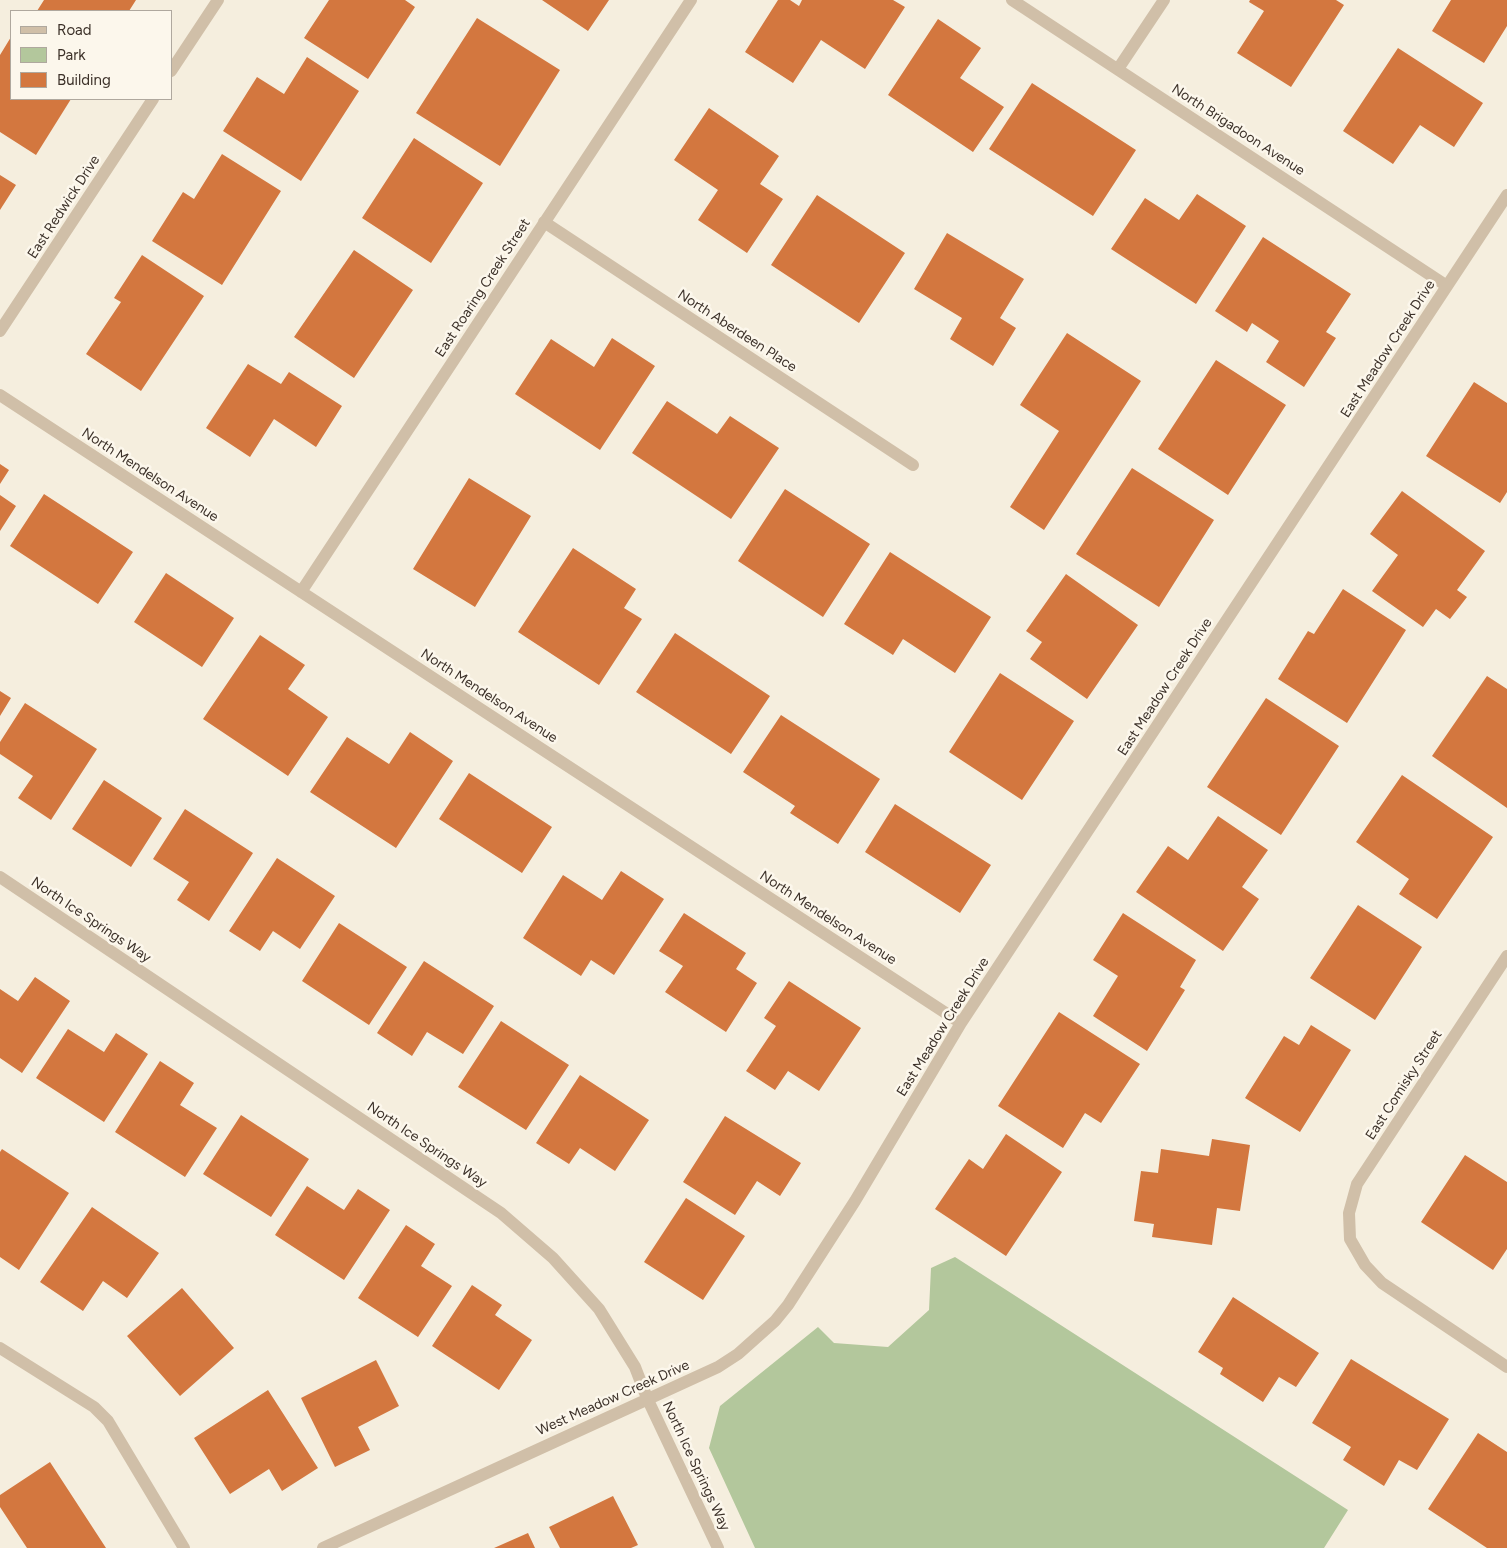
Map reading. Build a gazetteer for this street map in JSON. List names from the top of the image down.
{
  "streets": {
    "street": [
      "North Brigadoon Avenue",
      "East Redwick Drive",
      "East Roaring Creek Street",
      "North Aberdeen Place",
      "East Meadow Creek Drive",
      "North Mendelson Avenue",
      "North Ice Springs Way",
      "East Comisky Street",
      "West Meadow Creek Drive"
    ]
  },
  "crossings": [
    ["North Brigadoon Avenue", "East Meadow Creek Drive"],
    ["East Roaring Creek Street", "North Aberdeen Place"],
    ["East Roaring Creek Street", "North Mendelson Avenue"],
    ["East Meadow Creek Drive", "North Mendelson Avenue"],
    ["East Meadow Creek Drive", "West Meadow Creek Drive"],
    ["North Ice Springs Way", "West Meadow Creek Drive"]
  ],
  "legend": ["Road", "Park", "Building"]
}
